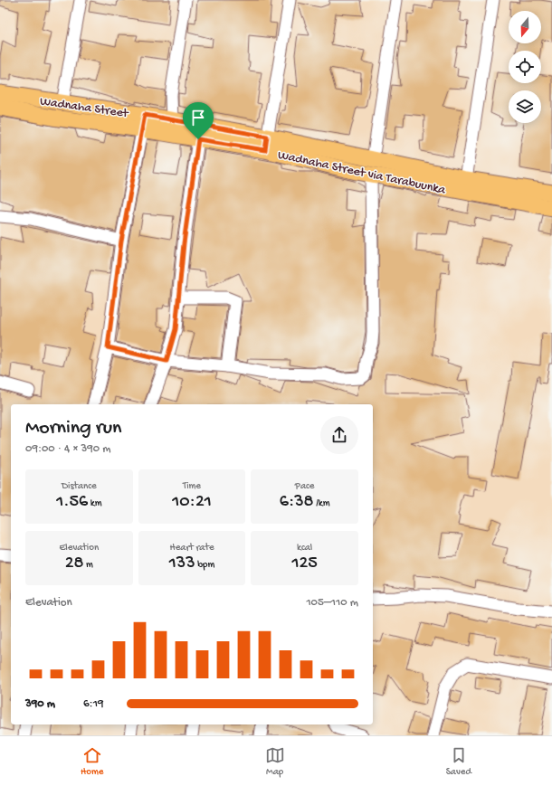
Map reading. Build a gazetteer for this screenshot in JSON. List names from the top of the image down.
{
  "streets": {
    "main road": ["Wadnaha Street", "Wadnaha Street via Tarabuunka"]
  },
  "crossings": [
    ["Wadnaha Street", "Wadnaha Street via Tarabuunka"]
  ],
  "north": "bottom",
  "page": {
    "heading": ["Morning run", "09:00 · 4 × 390 m"],
    "stats": [
      ["Distance", "1.56 km"],
      ["Time", "10:21"],
      ["Pace", "6:38 /km"],
      ["Elevation", "28 m"],
      ["Heart rate", "133 bpm"],
      ["kcal", "125"]
    ],
    "chart": ["Elevation", "105–110 m"],
    "list": [
      {
        "name": "390 m",
        "note": "6:19"
      }
    ],
    "tabs": ["Home", "Map", "Saved"]
  }
}
